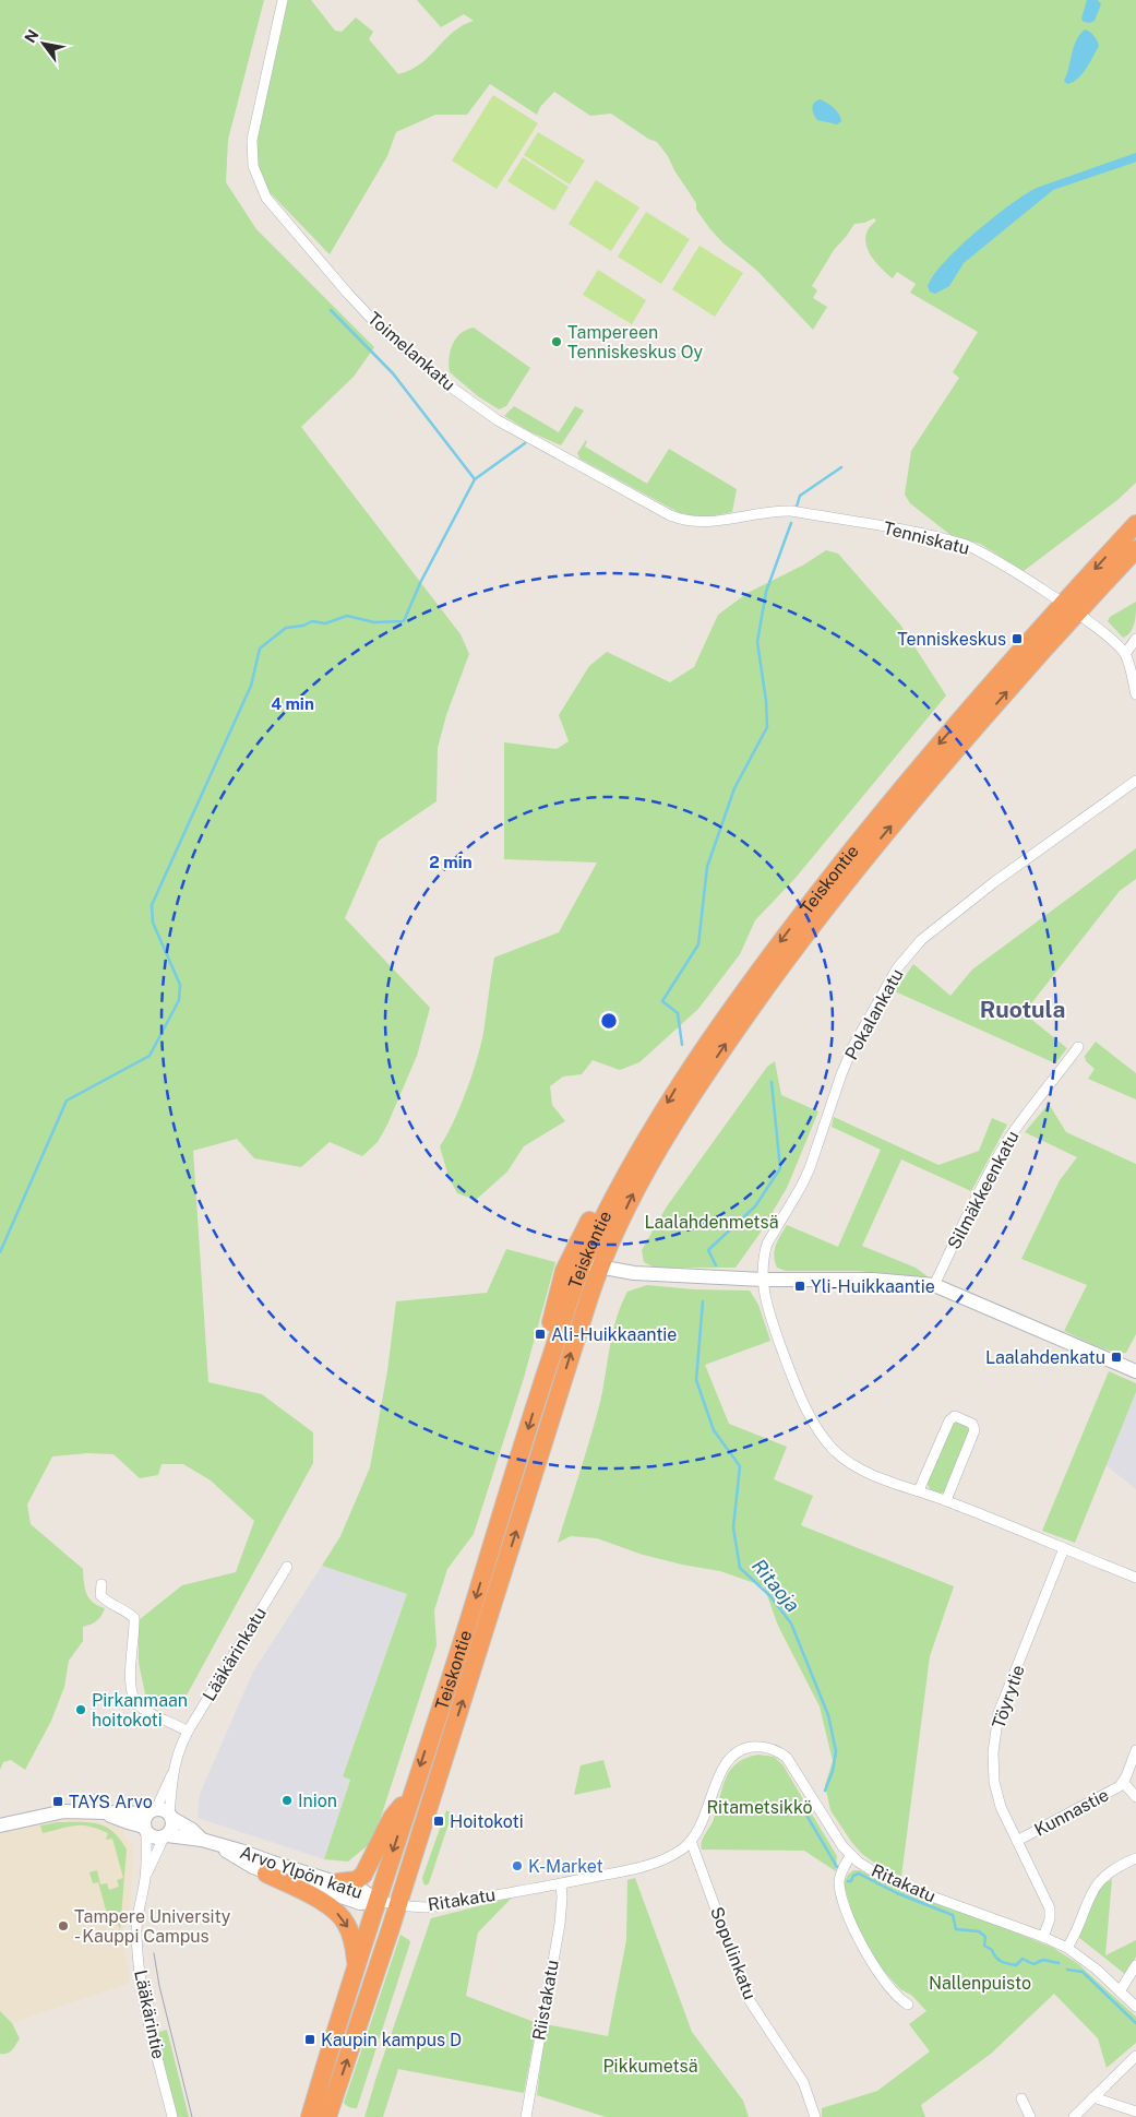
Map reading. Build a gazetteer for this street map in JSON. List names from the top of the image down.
{
  "streets": {
    "highway": ["Teiskontie"],
    "street": [
      "Toimelankatu",
      "Tenniskatu",
      "Pokalankatu",
      "Silmäkkeenkatu",
      "Lääkärinkatu",
      "Töyrytie",
      "Kunnastie",
      "Arvo Ylpön katu",
      "Ritakatu",
      "Sopulinkatu",
      "Riistakatu",
      "Lääkärintie"
    ]
  },
  "crossings": [
    ["Toimelankatu", "Tenniskatu"],
    ["Tenniskatu", "Teiskontie"],
    ["Teiskontie", "Arvo Ylpön katu"],
    ["Teiskontie", "Ritakatu"],
    ["Lääkärinkatu", "Arvo Ylpön katu"],
    ["Lääkärinkatu", "Lääkärintie"],
    ["Töyrytie", "Kunnastie"],
    ["Töyrytie", "Ritakatu"],
    ["Arvo Ylpön katu", "Ritakatu"],
    ["Arvo Ylpön katu", "Lääkärintie"],
    ["Ritakatu", "Sopulinkatu"],
    ["Ritakatu", "Riistakatu"]
  ],
  "districts": ["Ruotula"],
  "water": ["Ritaoja"],
  "parks": [
    "Laalahdenmetsä",
    "Ritametsikkö",
    "Nallenpuisto",
    "Pikkumetsä"
  ],
  "places": {
    "other": [
      "Tampereen Tenniskeskus Oy",
      "Pirkanmaan hoitokoti",
      "Inion",
      "K-Market",
      "Tampere University - Kauppi Campus"
    ],
    "transit": [
      "Tenniskeskus",
      "Yli-Huikkaantie",
      "Ali-Huikkaantie",
      "Laalahdenkatu",
      "TAYS Arvo",
      "Hoitokoti",
      "Kaupin kampus D"
    ]
  },
  "north": "top left",
  "rings": ["4 min", "2 min"]
}
